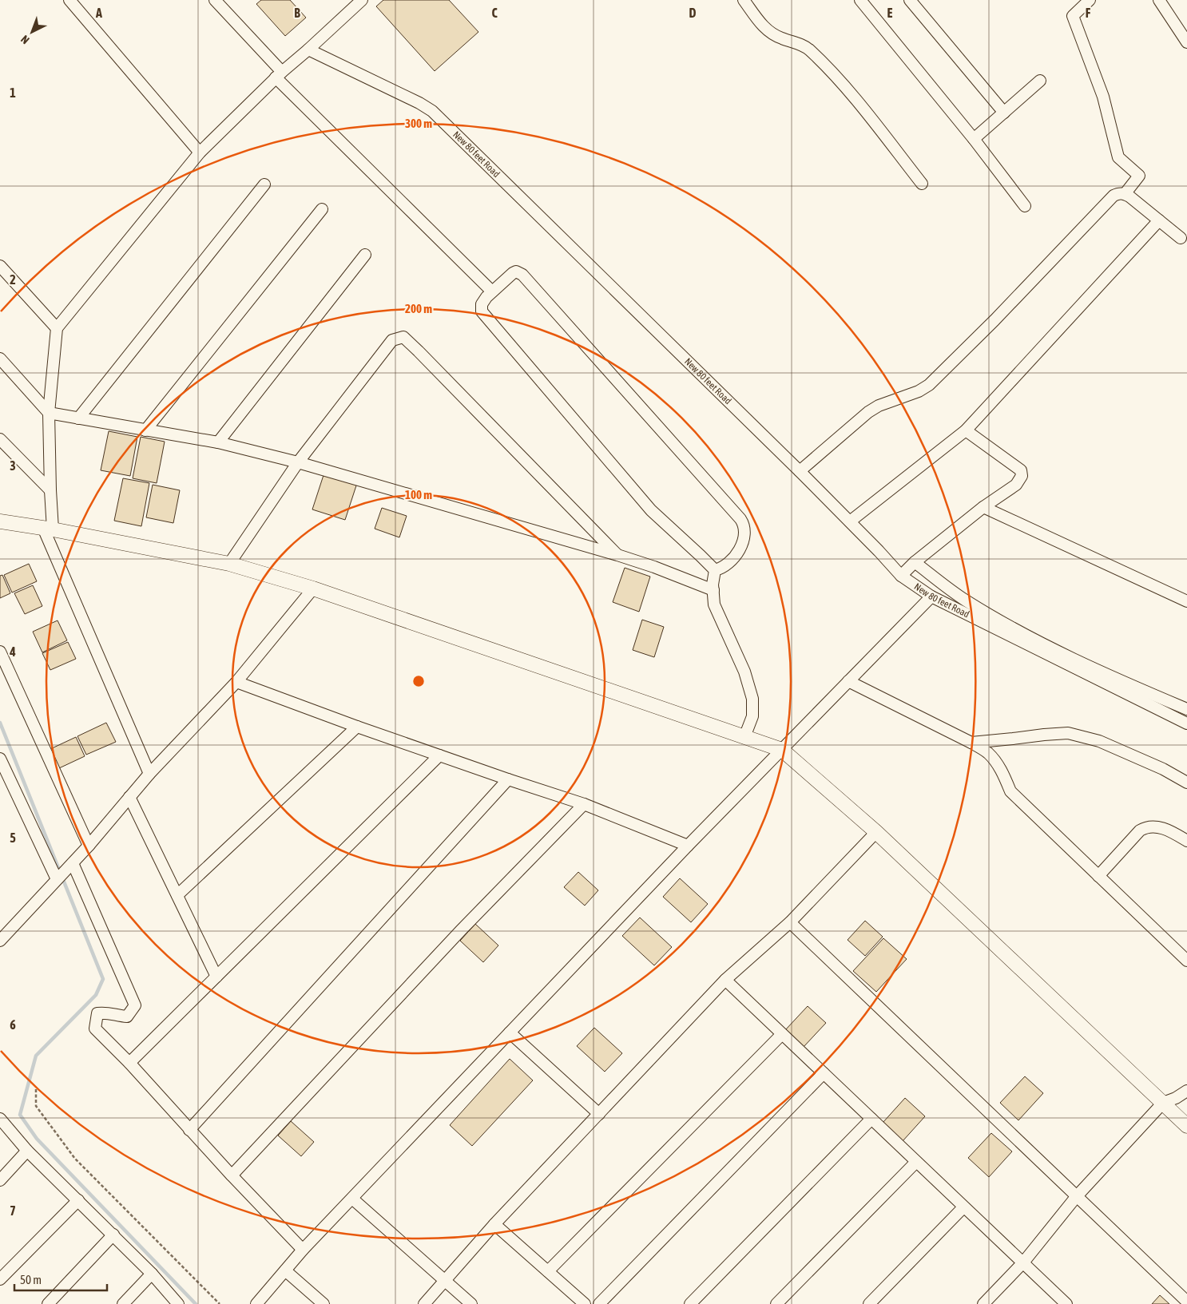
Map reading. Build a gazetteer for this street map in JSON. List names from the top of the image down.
{
  "streets": {
    "street": ["New 80 feet Road"]
  },
  "scale_bar": "50 m",
  "north": "bottom left",
  "grid": {
    "columns": [
      "A",
      "B",
      "C",
      "D",
      "E",
      "F"
    ],
    "rows": [
      "1",
      "2",
      "3",
      "4",
      "5",
      "6",
      "7"
    ]
  },
  "rings": ["300 m", "200 m", "100 m"]
}
